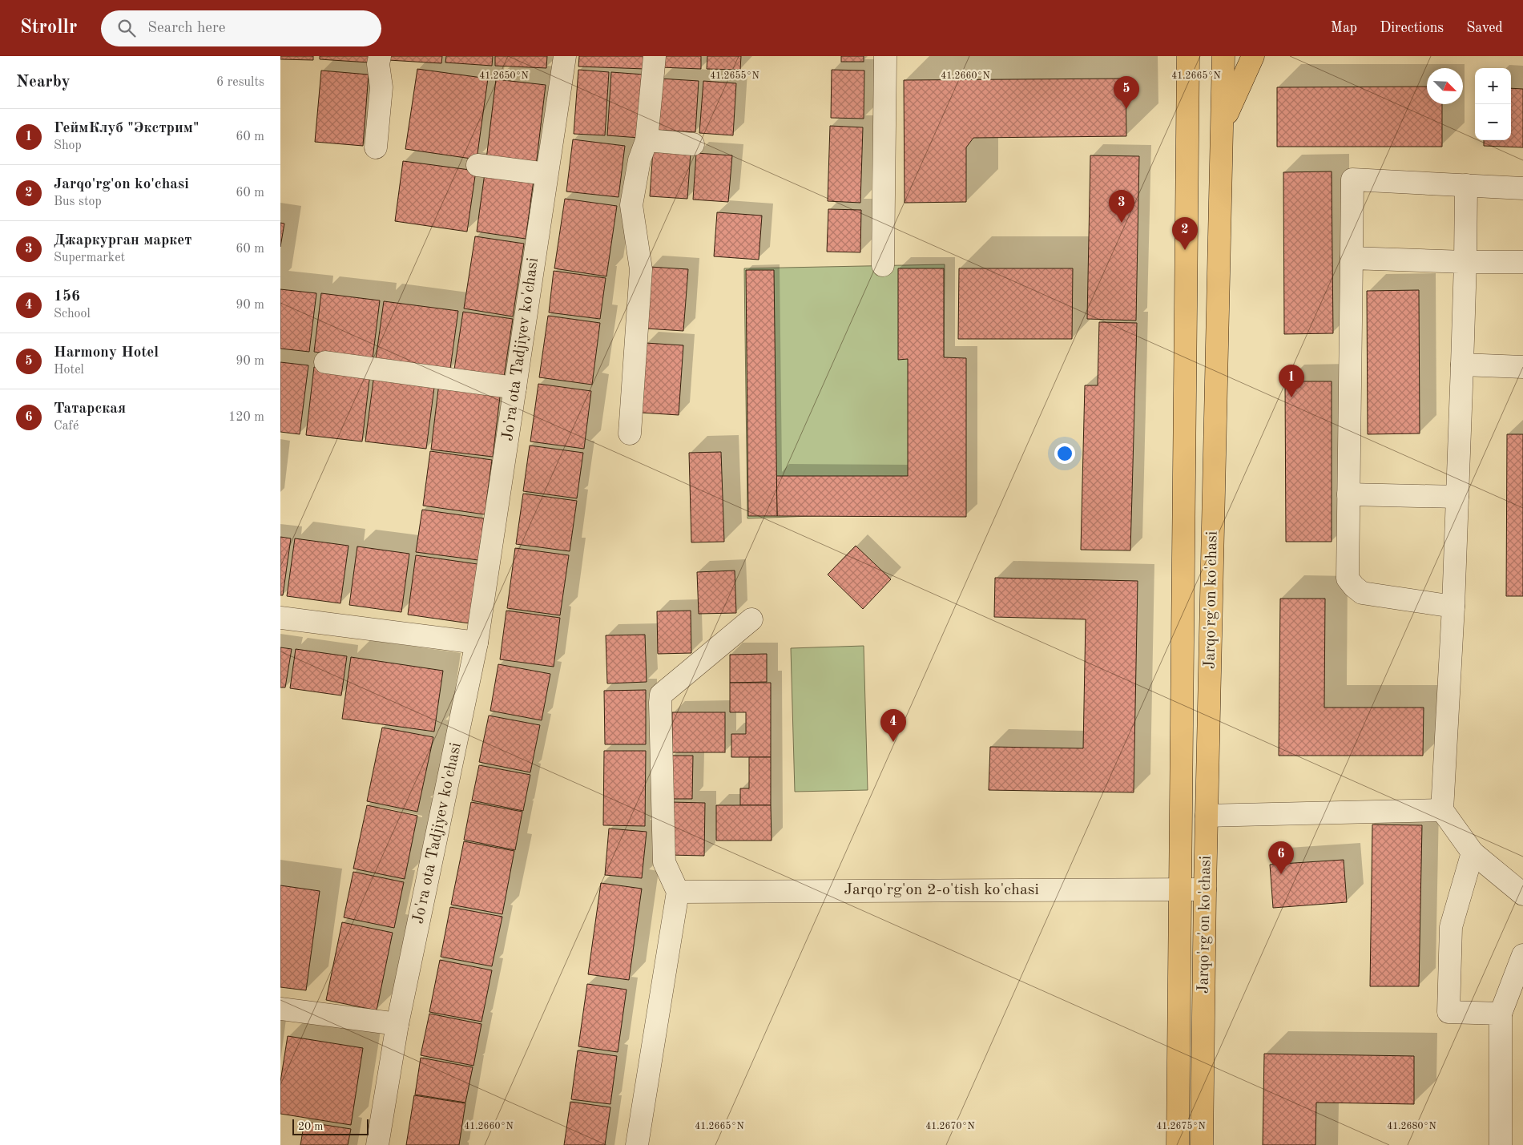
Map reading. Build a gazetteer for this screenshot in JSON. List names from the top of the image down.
{
  "streets": {
    "main road": ["Jarqo'rg'on ko'chasi"],
    "street": ["Jo'ra ota Tadjiyev ko'chasi", "Jarqo'rg'on 2-o'tish ko'chasi"]
  },
  "crossings": [
    ["Jarqo'rg'on ko'chasi", "Jarqo'rg'on 2-o'tish ko'chasi"]
  ],
  "scale_bar": "20 m",
  "north": "bottom right",
  "page": {
    "header": "Strollr",
    "search": "Search here",
    "nav": ["Map", "Directions", "Saved"],
    "heading": ["Nearby", "6 results"],
    "map_buttons": ["+", "−"],
    "pins": [
      "5",
      "3",
      "2",
      "1",
      "4",
      "6"
    ],
    "list": [
      {
        "mark": "1",
        "name": "ГеймКлуб \"Экстрим\"",
        "note": "Shop",
        "value": "60 m"
      },
      {
        "mark": "2",
        "name": "Jarqo'rg'on ko'chasi",
        "note": "Bus stop",
        "value": "60 m"
      },
      {
        "mark": "3",
        "name": "Джаркурган маркет",
        "note": "Supermarket",
        "value": "60 m"
      },
      {
        "mark": "4",
        "name": "156",
        "note": "School",
        "value": "90 m"
      },
      {
        "mark": "5",
        "name": "Harmony Hotel",
        "note": "Hotel",
        "value": "90 m"
      },
      {
        "mark": "6",
        "name": "Татарская",
        "note": "Café",
        "value": "120 m"
      }
    ],
    "scale": "20 m"
  },
  "coordinates": [
    "41.2650°N",
    "41.2655°N",
    "41.2660°N",
    "41.2665°N",
    "41.2670°N",
    "41.2675°N",
    "41.2680°N"
  ]
}
